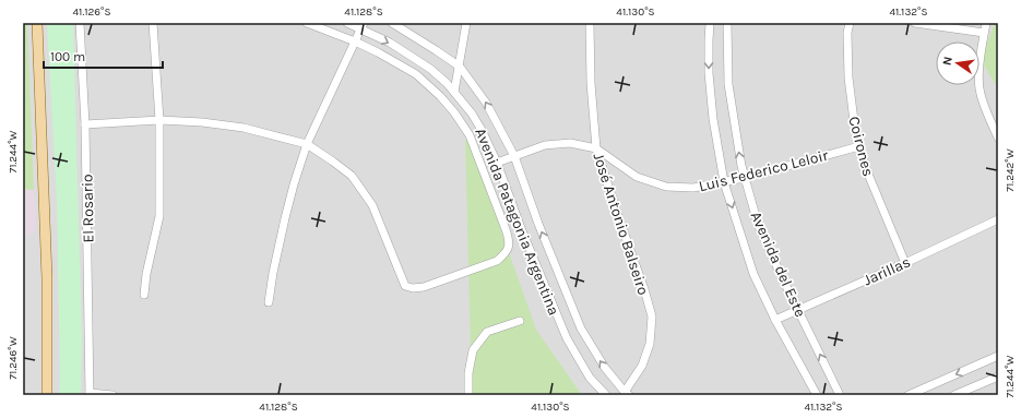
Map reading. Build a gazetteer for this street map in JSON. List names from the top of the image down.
{
  "streets": {
    "street": [
      "Coirones",
      "Luis Federico Leloir",
      "El Rosario",
      "Avenida Patagonia Argentina",
      "José Antonio Balseiro",
      "Avenida del Este",
      "Jarillas"
    ]
  },
  "crossings": [
    ["Coirones", "Luis Federico Leloir"],
    ["Coirones", "Jarillas"],
    ["Luis Federico Leloir", "Avenida Patagonia Argentina"],
    ["Luis Federico Leloir", "José Antonio Balseiro"],
    ["Luis Federico Leloir", "Avenida del Este"],
    ["Avenida Patagonia Argentina", "José Antonio Balseiro"],
    ["Avenida del Este", "Jarillas"]
  ],
  "scale_bar": "100 m",
  "north": "left",
  "coordinates": [
    "41.126°S",
    "41.128°S",
    "41.130°S",
    "41.132°S",
    "71.244°W",
    "71.242°W",
    "71.246°W"
  ]
}
